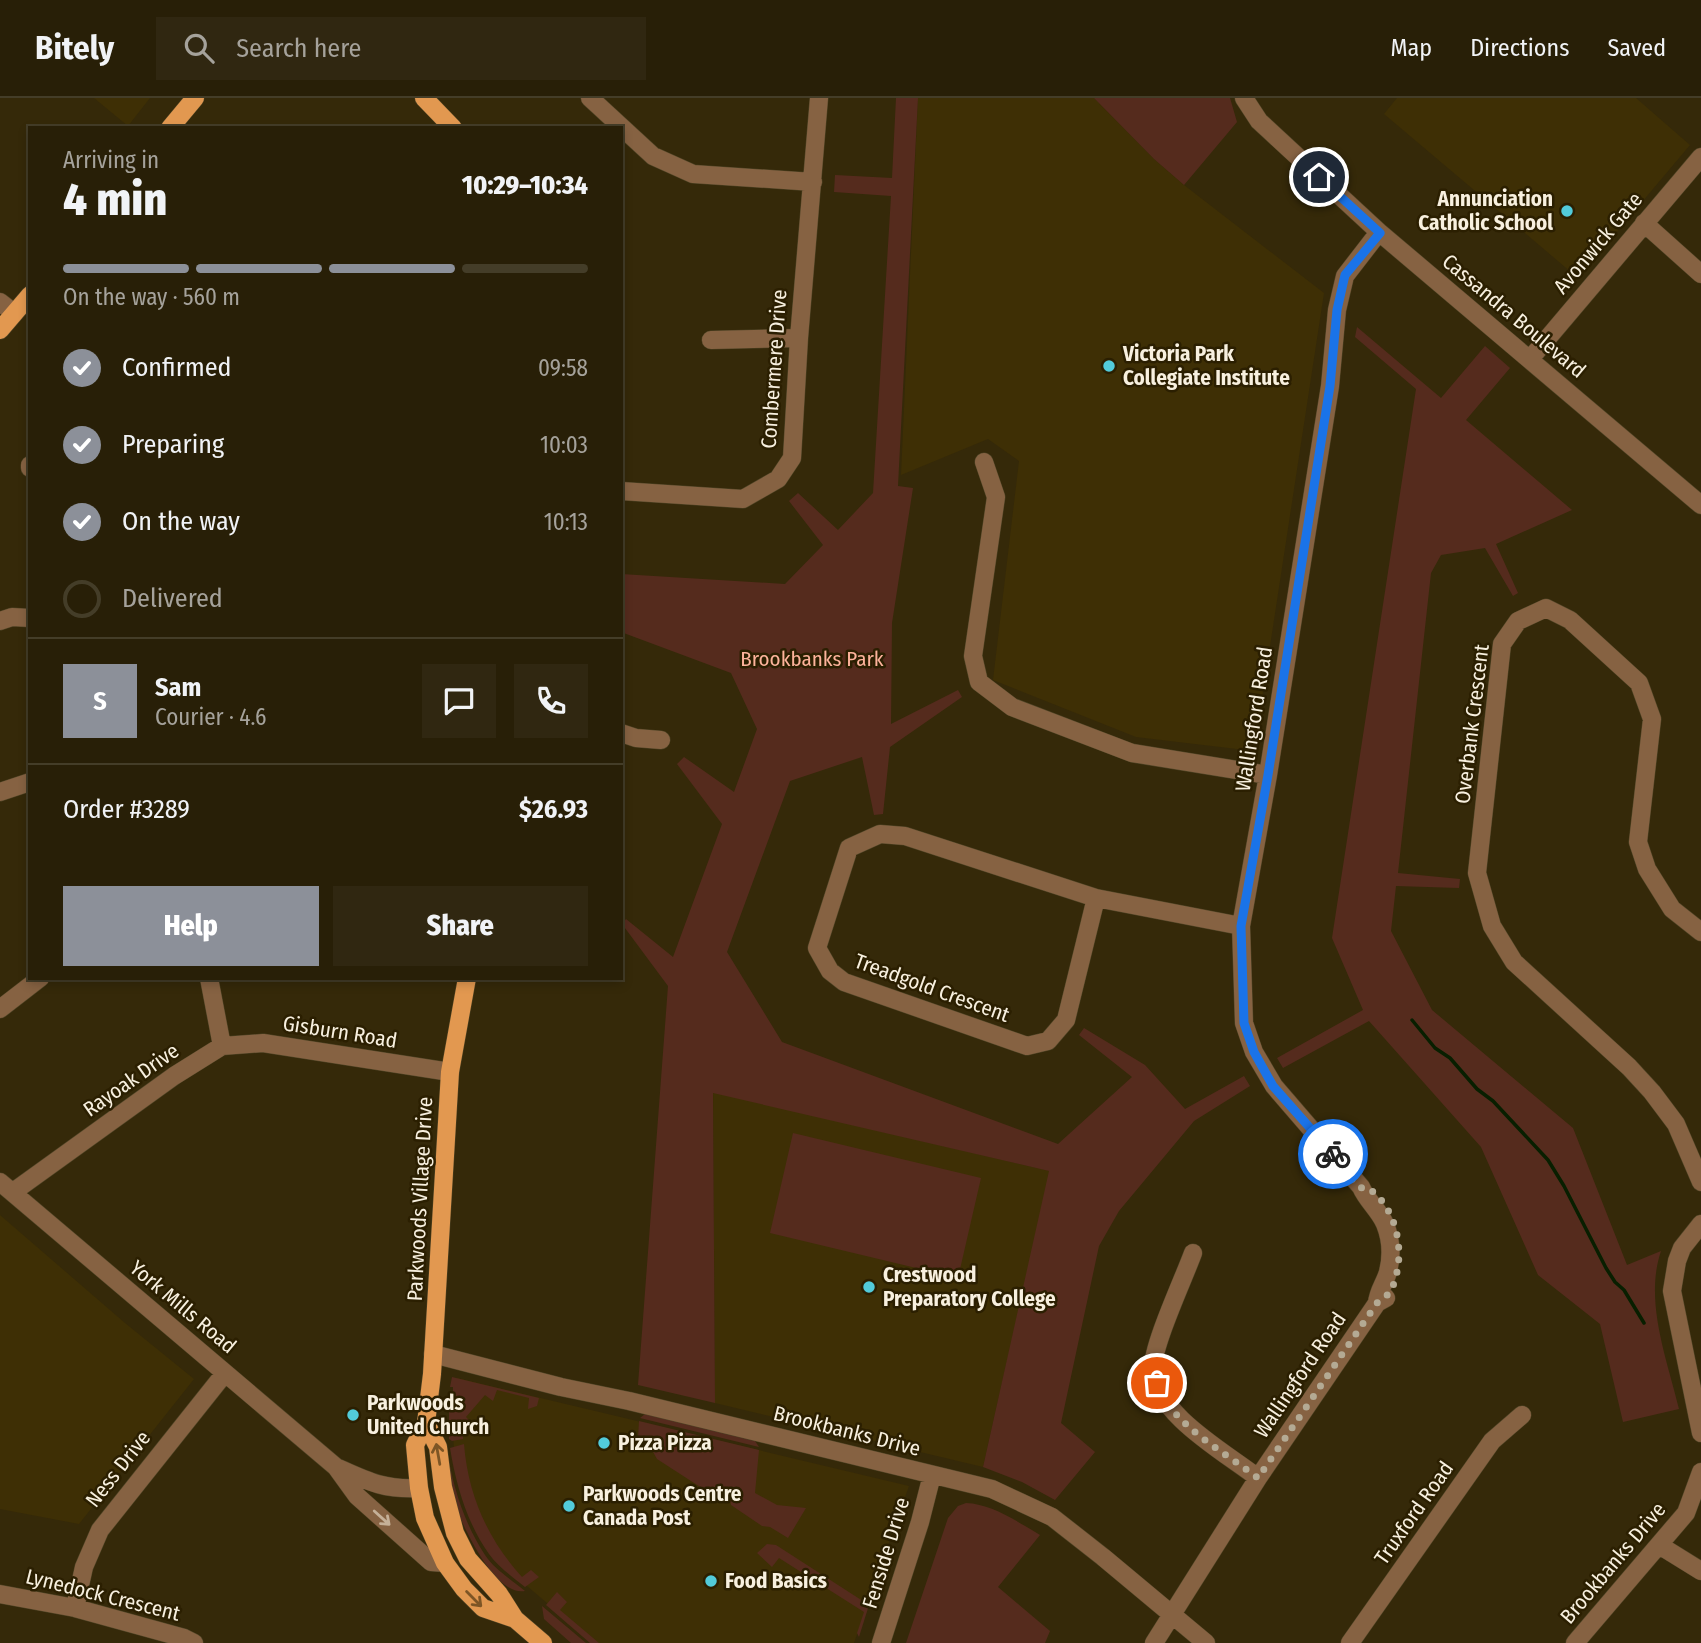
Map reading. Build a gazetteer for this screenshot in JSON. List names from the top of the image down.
{
  "streets": {
    "main road": ["Parkwoods Village Drive", "York Mills Road"],
    "street": [
      "Avonwick Gate",
      "Cassandra Boulevard",
      "Combermere Drive",
      "Wallingford Road",
      "Overbank Crescent",
      "Treadgold Crescent",
      "Gisburn Road",
      "Rayoak Drive",
      "Brookbanks Drive",
      "Ness Drive",
      "Truxford Road",
      "Fenside Drive",
      "Lynedock Crescent"
    ]
  },
  "crossings": [
    ["Avonwick Gate", "Cassandra Boulevard"],
    ["Cassandra Boulevard", "Wallingford Road"],
    ["Wallingford Road", "Treadgold Crescent"],
    ["Wallingford Road", "Brookbanks Drive"],
    ["Gisburn Road", "Rayoak Drive"],
    ["Gisburn Road", "Parkwoods Village Drive"],
    ["Rayoak Drive", "York Mills Road"],
    ["Parkwoods Village Drive", "York Mills Road"],
    ["Parkwoods Village Drive", "Brookbanks Drive"],
    ["York Mills Road", "Ness Drive"],
    ["Brookbanks Drive", "Fenside Drive"],
    ["Ness Drive", "Lynedock Crescent"]
  ],
  "parks": ["Brookbanks Park"],
  "places": [
    "Annunciation Catholic School",
    "Victoria Park Collegiate Institute",
    "Crestwood Preparatory College",
    "Parkwoods United Church",
    "Pizza Pizza",
    "Parkwoods Centre Canada Post",
    "Food Basics"
  ],
  "page": {
    "header": "Bitely",
    "search": "Search here",
    "nav": ["Map", "Directions", "Saved"],
    "heading": ["4 min", "Arriving in", "10:29–10:34"],
    "panel": [
      "Sam",
      "Courier · 4.6",
      "Order #3289",
      "$26.93"
    ],
    "bar": "On the way · 560 m",
    "list": [
      ["Confirmed", "09:58"],
      ["Preparing", "10:03"],
      ["On the way", "10:13"],
      "Delivered"
    ],
    "round": "S",
    "buttons": ["Help", "Share"]
  }
}
